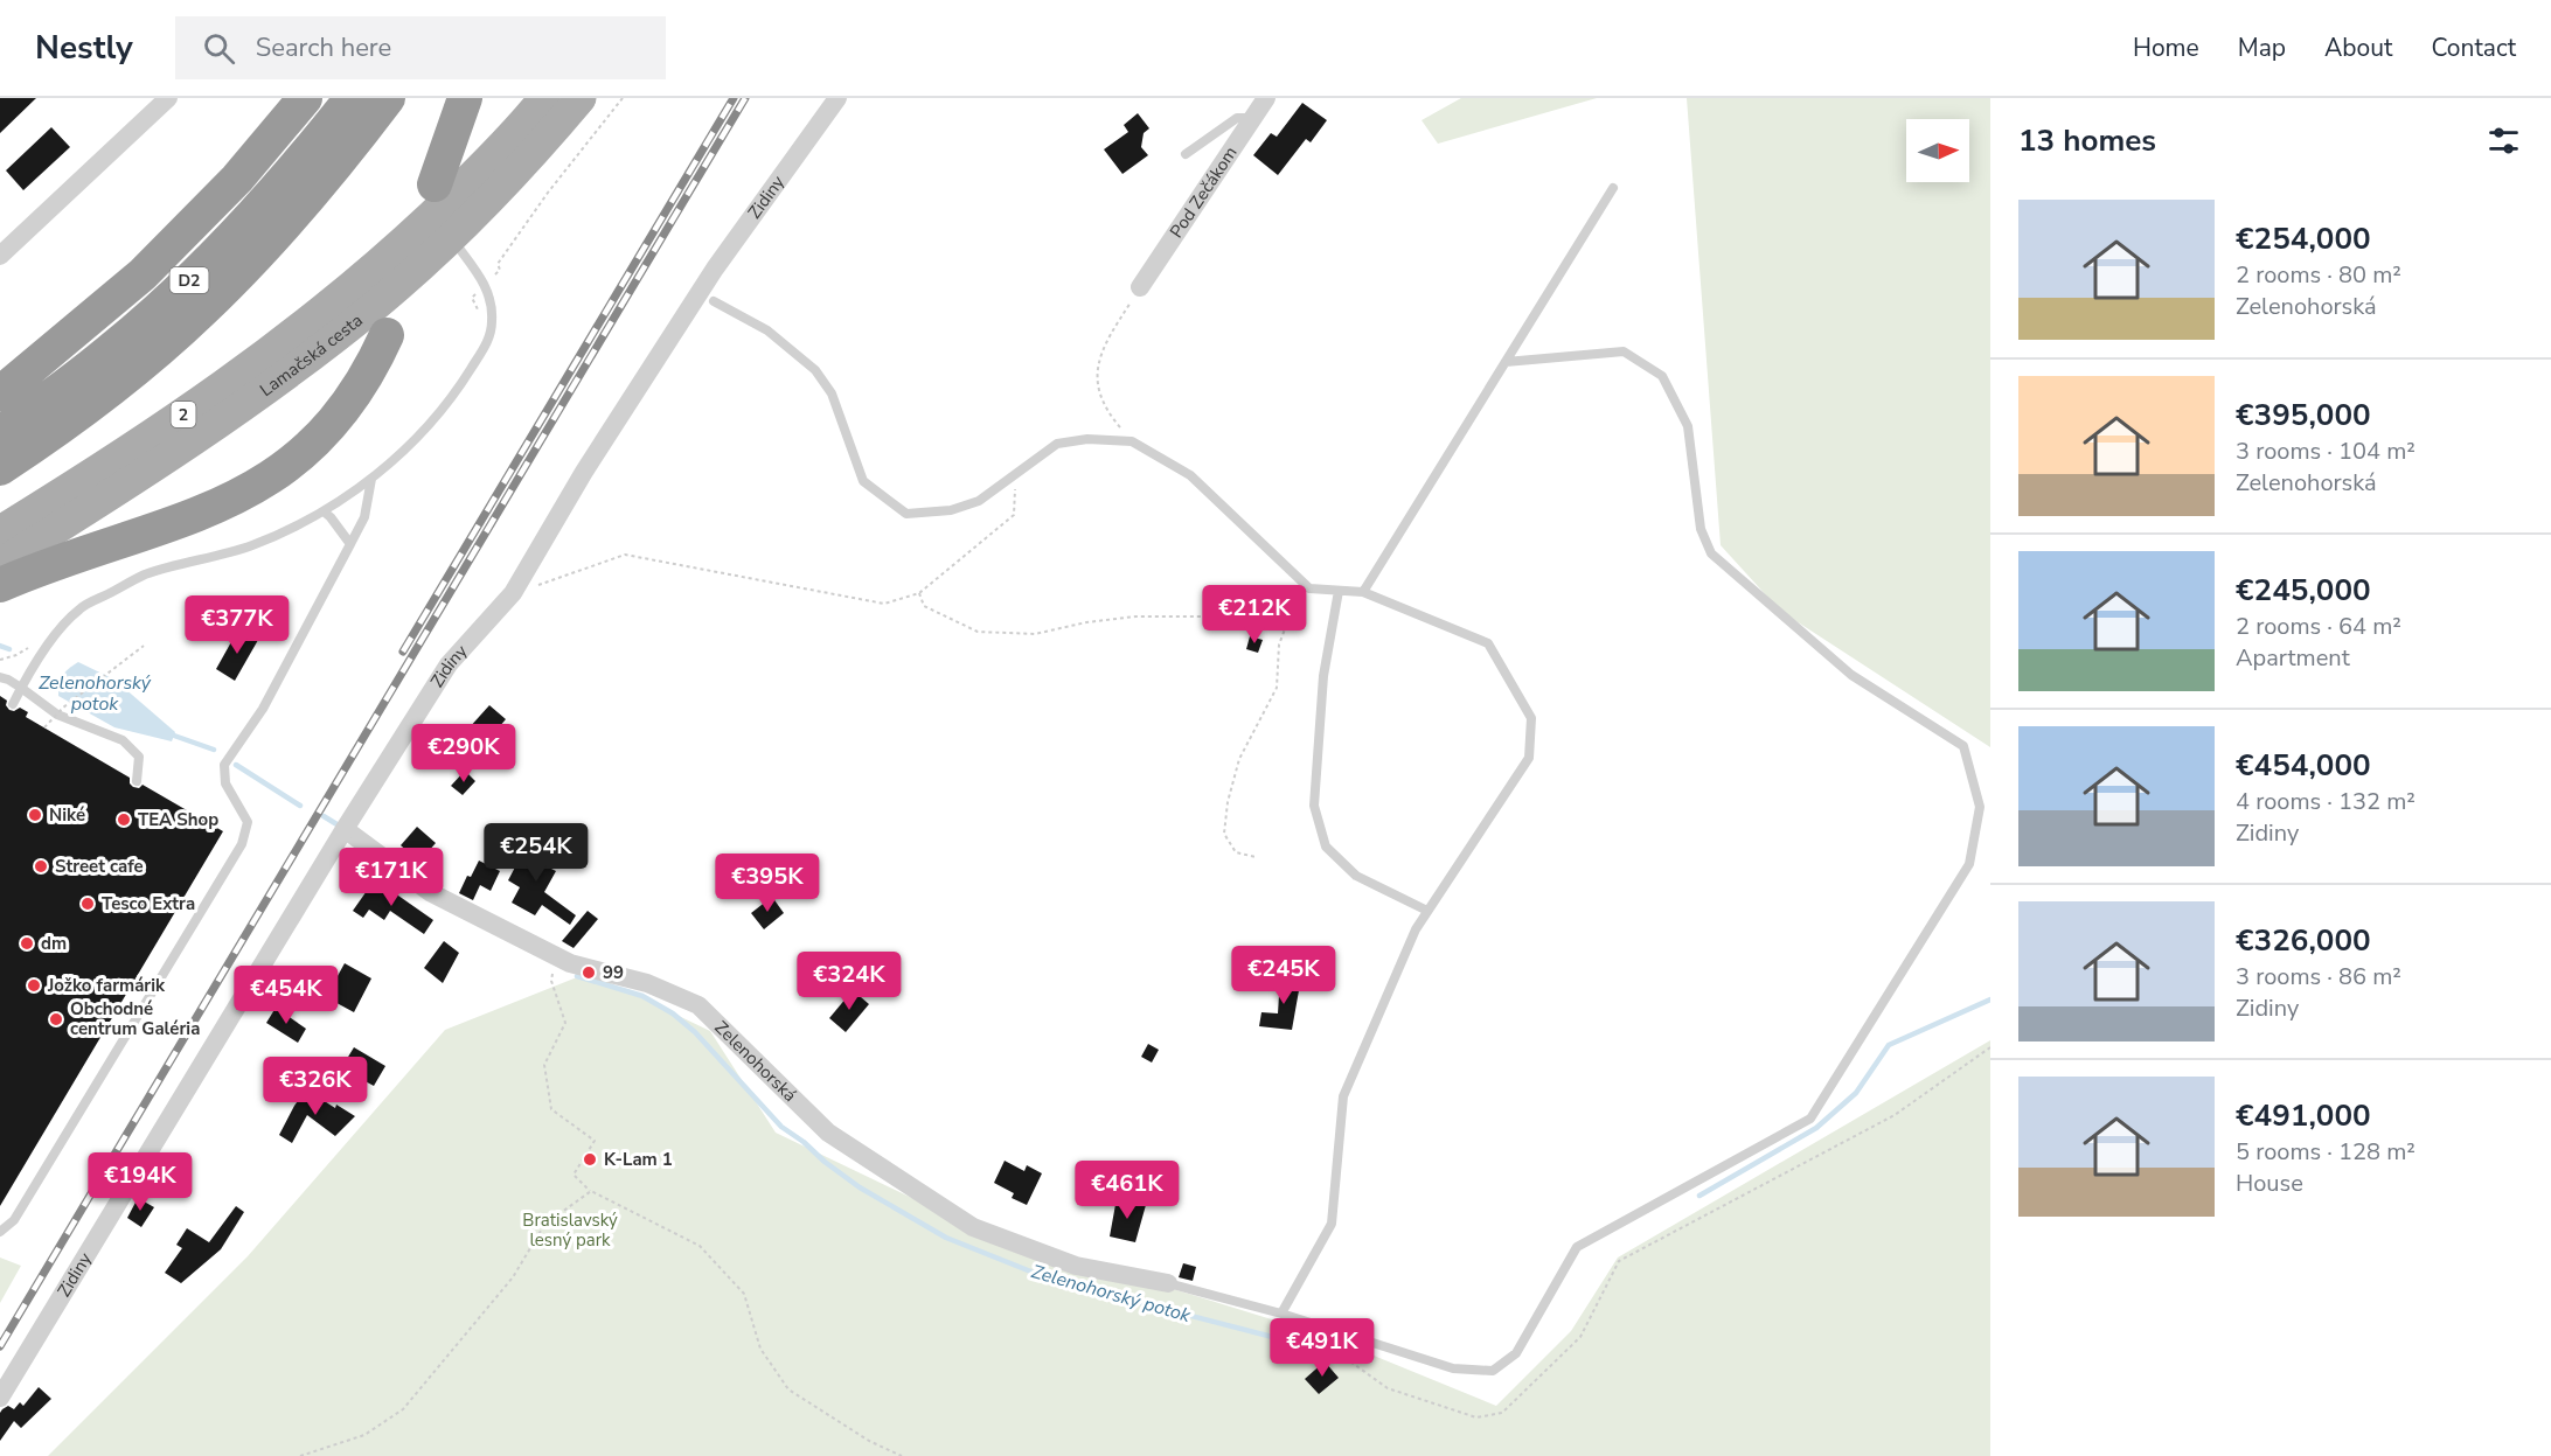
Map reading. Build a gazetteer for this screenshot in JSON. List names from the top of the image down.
{
  "streets": {
    "highway": ["D2"],
    "main road": ["Lamačská cesta", "2"],
    "street": ["Pod Zečákom", "Zidiny", "Zelenohorská"]
  },
  "crossings": [
    ["Zidiny", "Zelenohorská"]
  ],
  "water": ["Zelenohorský potok"],
  "parks": ["Bratislavský lesný park"],
  "places": [
    "Niké",
    "TEA Shop",
    "Street cafe",
    "Tesco Extra",
    "dm",
    "99",
    "Jožko farmárik",
    "Obchodné centrum Galéria",
    "K-Lam 1"
  ],
  "north": "right",
  "page": {
    "header": "Nestly",
    "search": "Search here",
    "nav": [
      "Home",
      "Map",
      "About",
      "Contact"
    ],
    "heading": "13 homes",
    "list": [
      {
        "name": "€254,000",
        "note": "2 rooms · 80 m² · Zelenohorská"
      },
      {
        "name": "€395,000",
        "note": "3 rooms · 104 m² · Zelenohorská"
      },
      {
        "name": "€245,000",
        "note": "2 rooms · 64 m² · Apartment"
      },
      {
        "name": "€454,000",
        "note": "4 rooms · 132 m² · Zidiny"
      },
      {
        "name": "€326,000",
        "note": "3 rooms · 86 m² · Zidiny"
      },
      {
        "name": "€491,000",
        "note": "5 rooms · 128 m² · House"
      }
    ],
    "price": [
      "€212K",
      "€377K",
      "€290K",
      "€254K",
      "€171K",
      "€395K",
      "€245K",
      "€324K",
      "€454K",
      "€326K",
      "€194K",
      "€461K",
      "€491K"
    ]
  }
}
